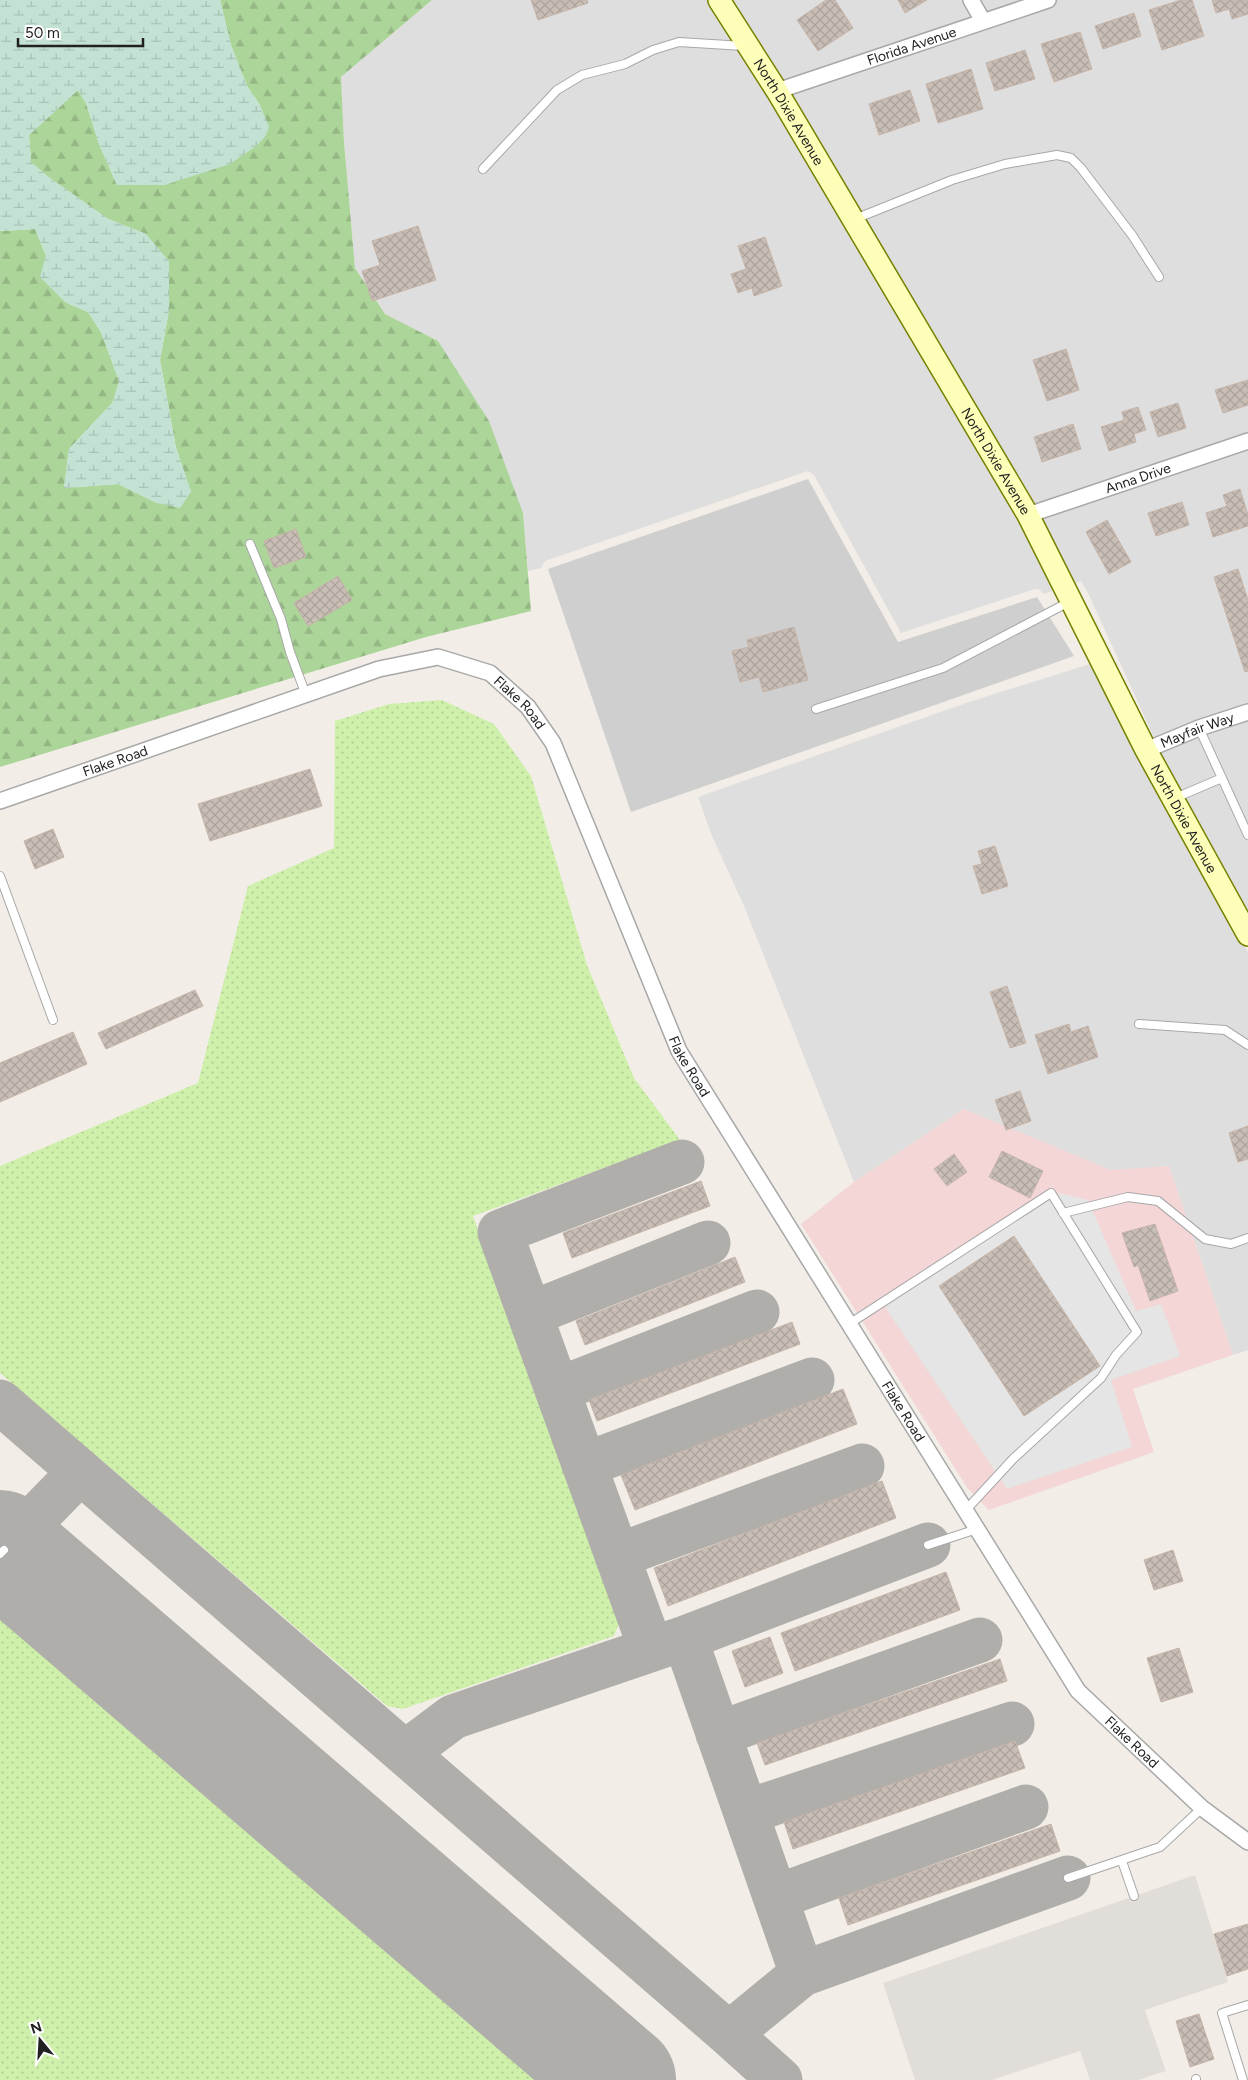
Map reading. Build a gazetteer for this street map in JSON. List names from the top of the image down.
{
  "streets": {
    "street": [
      "Florida Avenue",
      "North Dixie Avenue",
      "Anna Drive",
      "Flake Road",
      "Mayfair Way"
    ]
  },
  "crossings": [
    ["Florida Avenue", "North Dixie Avenue"],
    ["North Dixie Avenue", "Anna Drive"],
    ["North Dixie Avenue", "Mayfair Way"]
  ],
  "scale_bar": "50 m",
  "north": "top"
}
